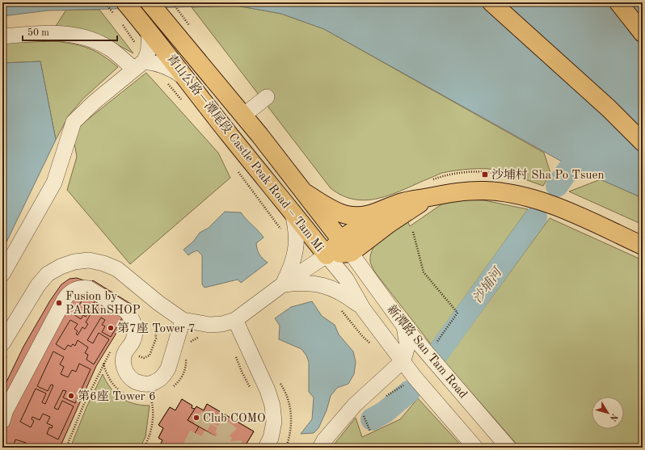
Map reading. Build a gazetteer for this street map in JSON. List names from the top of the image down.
{
  "streets": {
    "main road": ["青山公路－潭尾段 Castle Peak Road – Tam Mi"],
    "street": ["新潭路 San Tam Road"]
  },
  "crossings": [
    ["青山公路－潭尾段 Castle Peak Road – Tam Mi", "新潭路 San Tam Road"]
  ],
  "water": ["沙埔河"],
  "places": {
    "transit": ["沙埔村 Sha Po Tsuen"],
    "other": [
      "Fusion by PARKnSHOP",
      "第7座 Tower 7",
      "第6座 Tower 6",
      "Club COMO"
    ]
  },
  "scale_bar": "50 m",
  "north": "bottom right"
}
